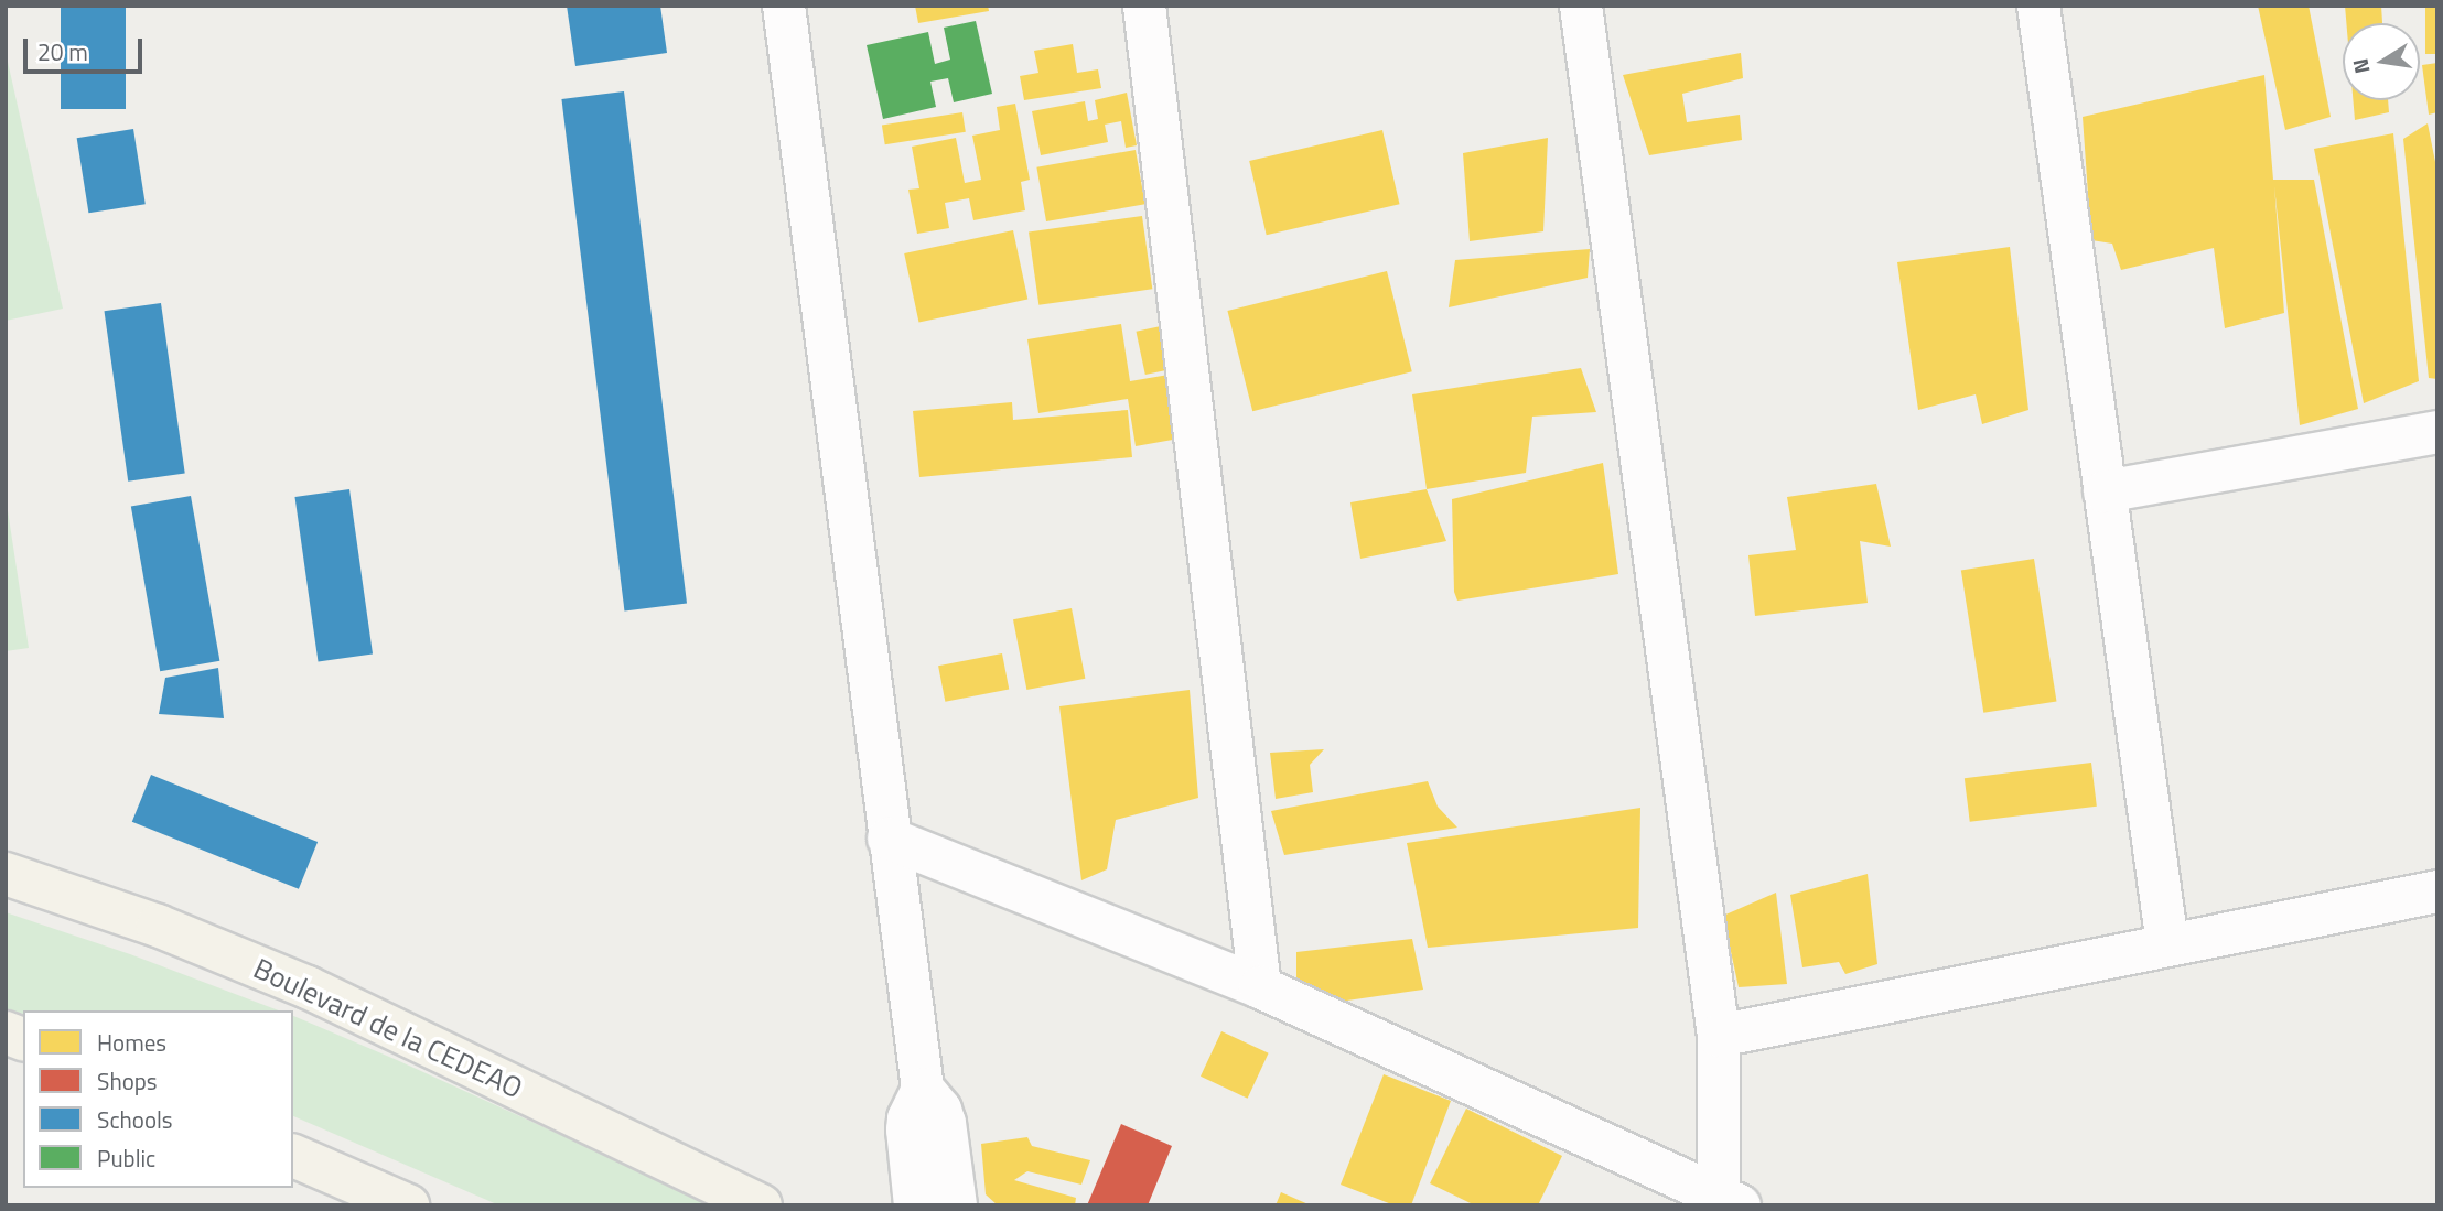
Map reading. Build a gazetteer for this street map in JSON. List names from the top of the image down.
{
  "streets": {
    "main road": ["Boulevard de la CEDEAO"]
  },
  "legend": [
    "Homes",
    "Shops",
    "Schools",
    "Public"
  ],
  "scale_bar": "20 m",
  "north": "left"
}
